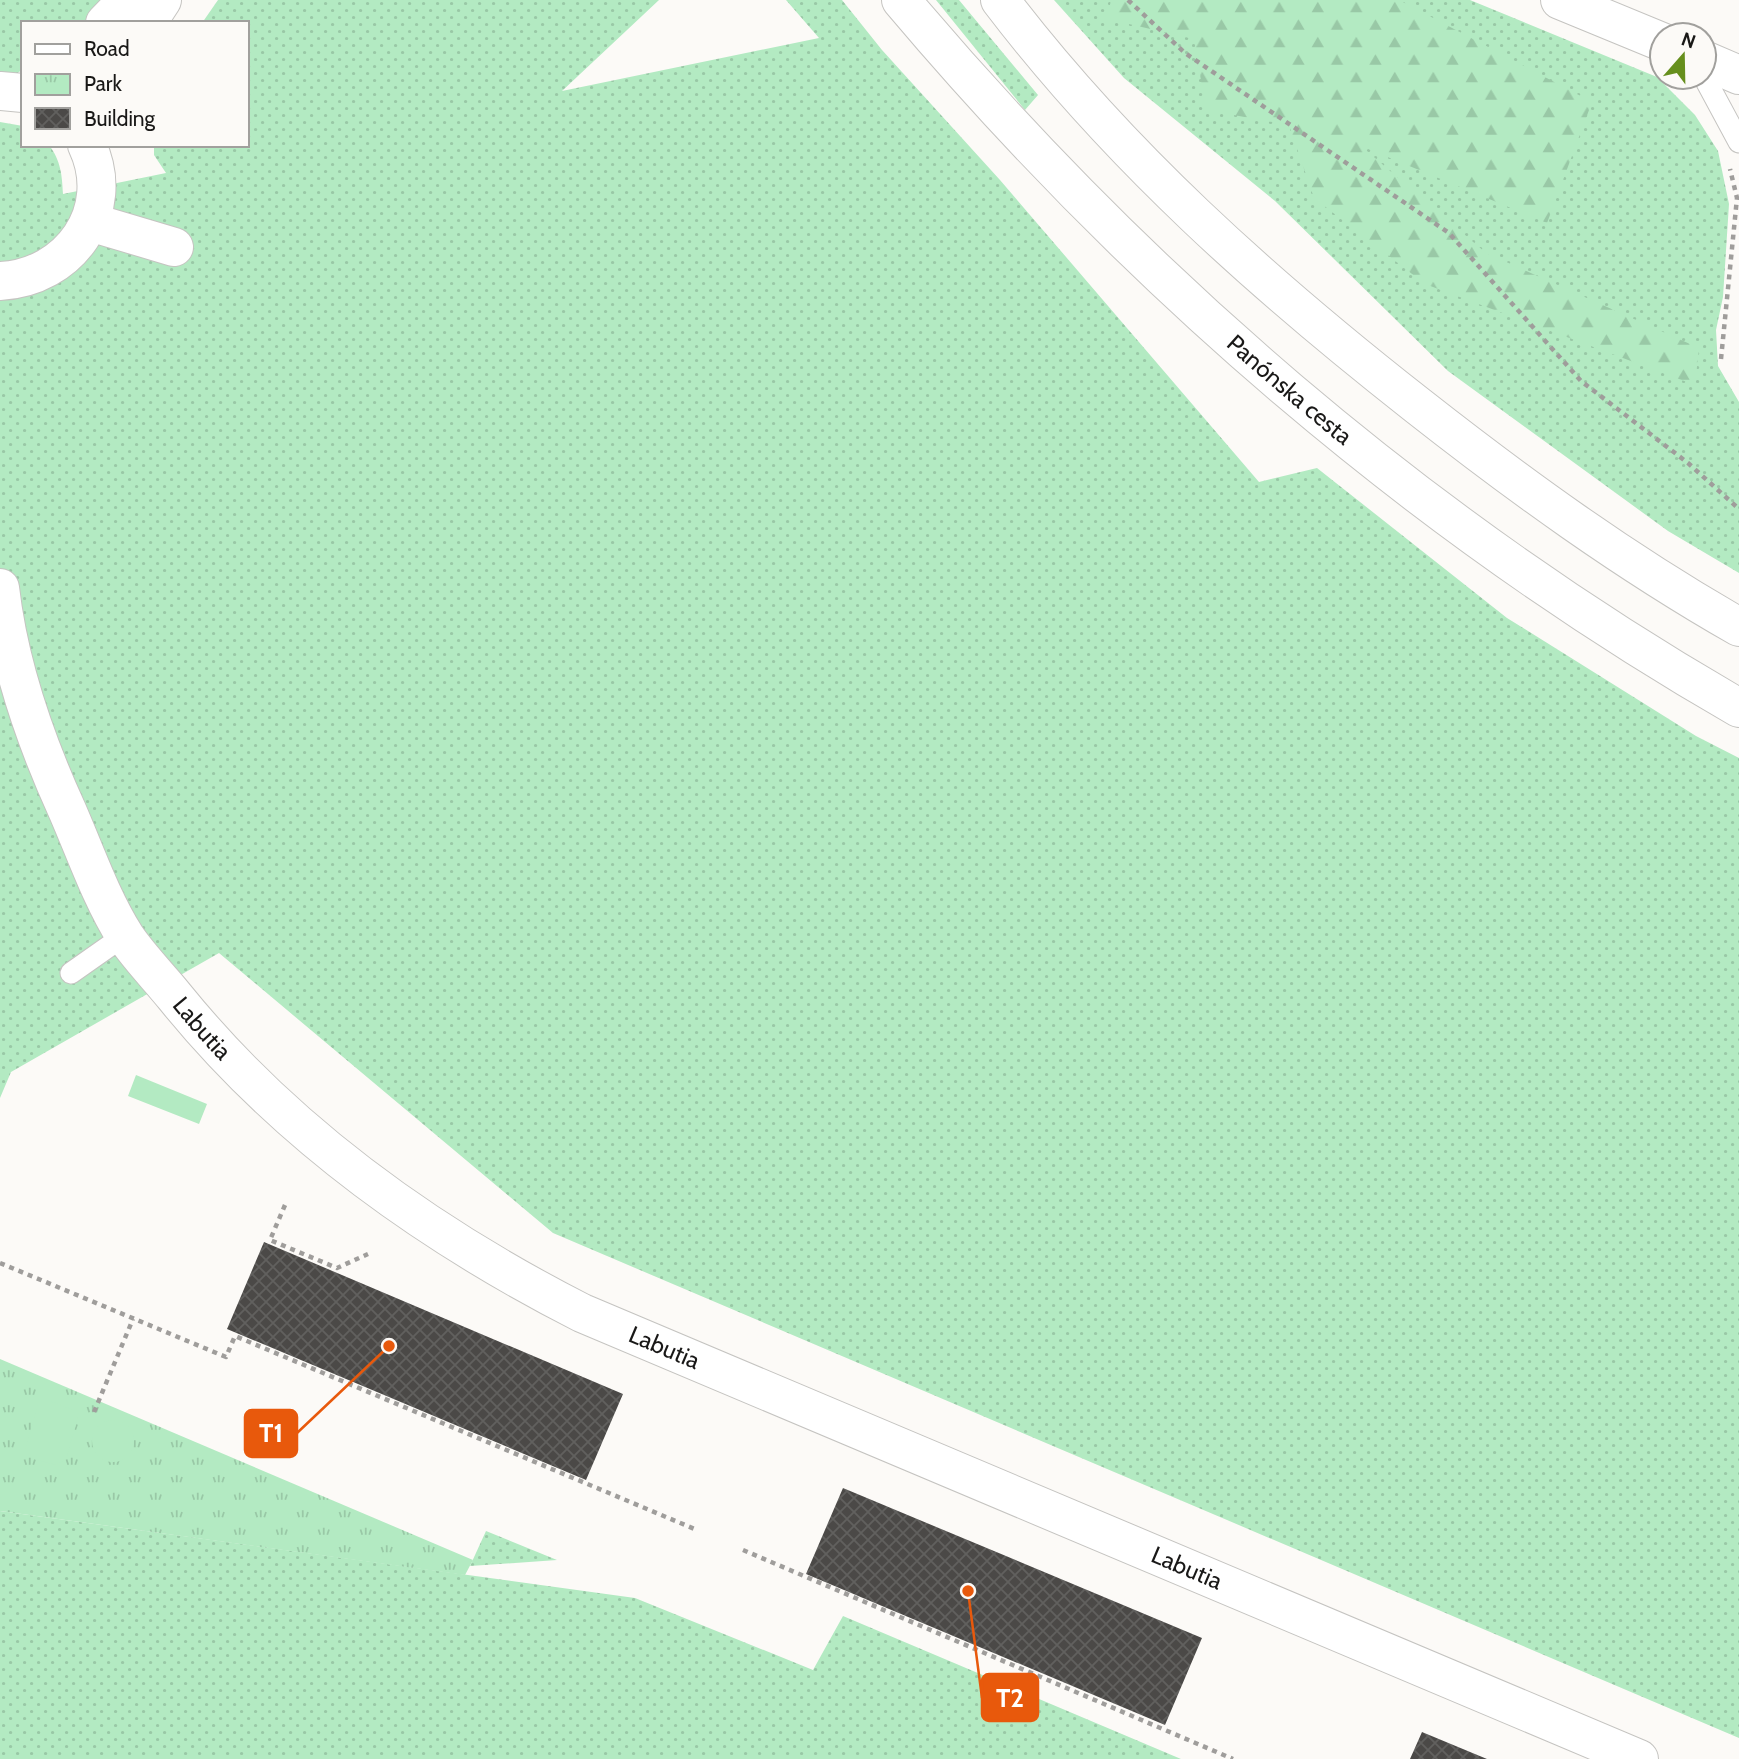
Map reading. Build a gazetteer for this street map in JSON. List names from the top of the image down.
{
  "streets": {
    "street": ["Panónska cesta", "Labutia"]
  },
  "places": ["T1", "T2"],
  "legend": ["Road", "Park", "Building"],
  "north": "top"
}
